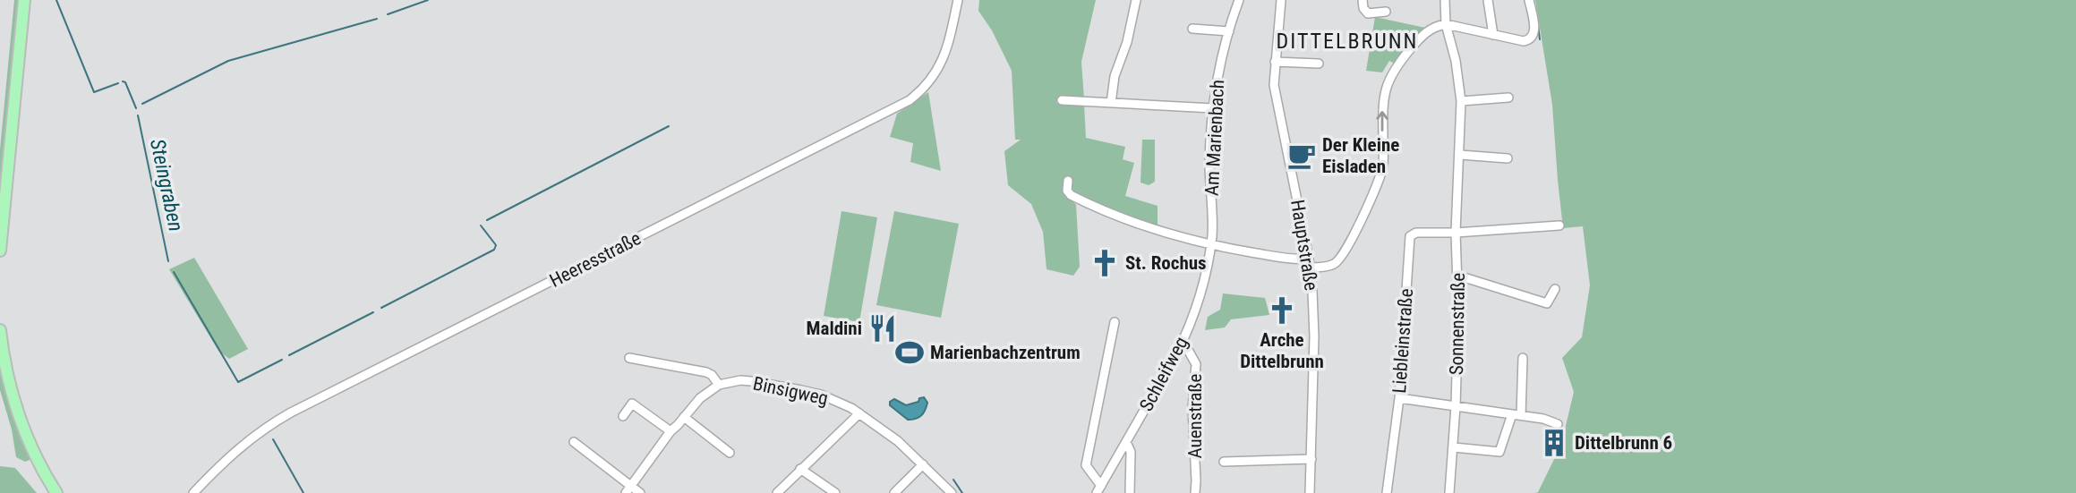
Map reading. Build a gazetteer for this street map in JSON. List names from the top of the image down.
{
  "streets": {
    "street": [
      "Am Marienbach",
      "Hauptstraße",
      "Heeresstraße",
      "Sonnenstraße",
      "Liebleinstraße",
      "Schleifweg",
      "Binsigweg",
      "Auenstraße"
    ]
  },
  "crossings": [
    ["Am Marienbach", "Schleifweg"],
    ["Sonnenstraße", "Liebleinstraße"],
    ["Schleifweg", "Auenstraße"]
  ],
  "districts": ["DITTELBRUNN"],
  "water": ["Steingraben"],
  "places": {
    "cafe": ["Der Kleine Eisladen"],
    "church": ["St. Rochus", "Arche Dittelbrunn"],
    "restaurant": ["Maldini"],
    "sports": ["Marienbachzentrum"],
    "building": ["Dittelbrunn 6"]
  }
}
